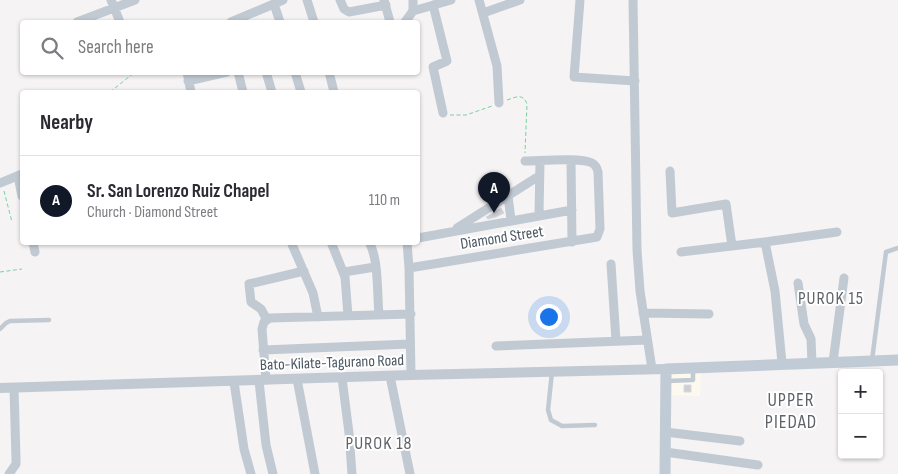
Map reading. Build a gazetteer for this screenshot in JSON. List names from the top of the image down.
{
  "streets": {
    "street": ["Diamond Street", "Bato-Kilate-Tagurano Road"]
  },
  "districts": ["PUROK 15", "UPPER PIEDAD", "PUROK 18"],
  "page": {
    "search": "Search here",
    "heading": "Nearby",
    "list": [
      {
        "mark": "A",
        "name": "Sr. San Lorenzo Ruiz Chapel",
        "note": "Church · Diamond Street",
        "value": "110 m"
      }
    ],
    "pins": "A",
    "map_buttons": ["+", "−"]
  }
}
